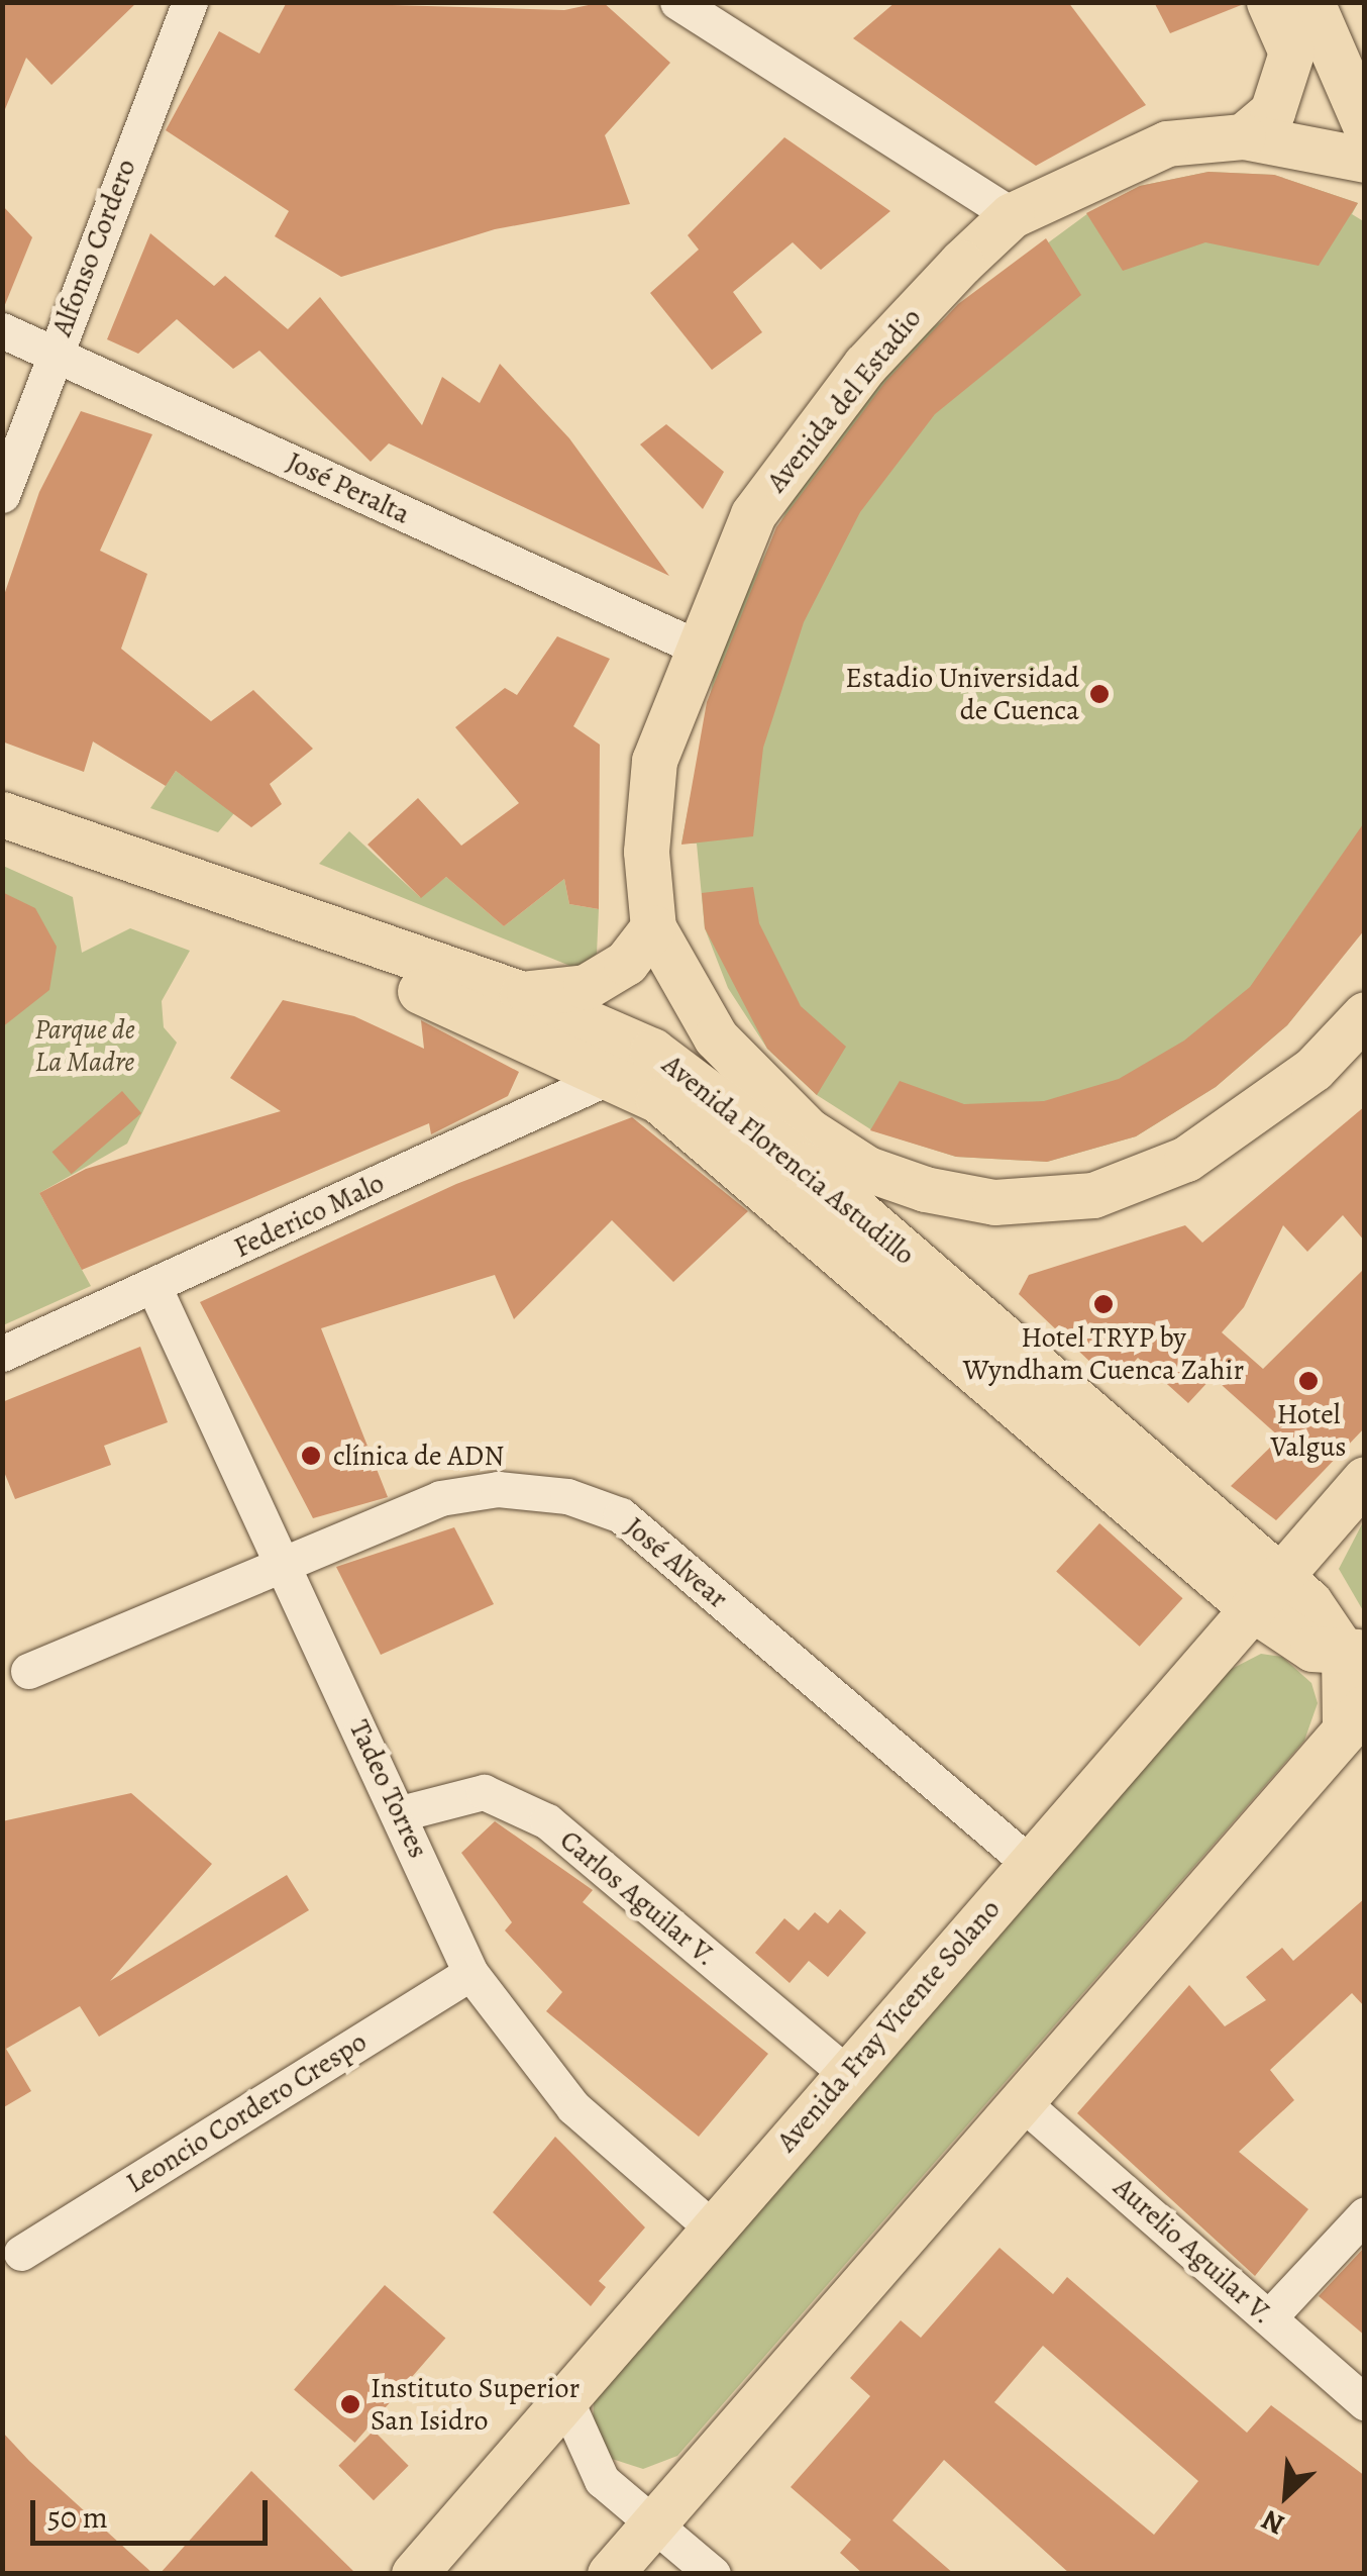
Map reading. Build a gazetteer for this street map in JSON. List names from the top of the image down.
{
  "streets": {
    "main road": ["Avenida del Estadio", "Avenida Florencia Astudillo", "Avenida Fray Vicente Solano"],
    "street": [
      "Alfonso Cordero",
      "José Peralta",
      "Federico Malo",
      "José Alvear",
      "Tadeo Torres",
      "Carlos Aguilar V.",
      "Leoncio Cordero Crespo",
      "Aurelio Aguilar V."
    ]
  },
  "crossings": [
    ["Alfonso Cordero", "José Peralta"],
    ["Avenida del Estadio", "José Peralta"],
    ["Avenida del Estadio", "Avenida Florencia Astudillo"],
    ["Avenida Florencia Astudillo", "Federico Malo"],
    ["Avenida Florencia Astudillo", "Avenida Fray Vicente Solano"],
    ["Federico Malo", "Tadeo Torres"],
    ["José Alvear", "Tadeo Torres"],
    ["José Alvear", "Avenida Fray Vicente Solano"],
    ["Tadeo Torres", "Carlos Aguilar V."],
    ["Tadeo Torres", "Avenida Fray Vicente Solano"],
    ["Tadeo Torres", "Leoncio Cordero Crespo"],
    ["Carlos Aguilar V.", "Avenida Fray Vicente Solano"]
  ],
  "parks": ["Parque de La Madre"],
  "places": [
    "Estadio Universidad de Cuenca",
    "Hotel TRYP by Wyndham Cuenca Zahir",
    "Hotel Valgus",
    "clínica de ADN",
    "Instituto Superior San Isidro"
  ],
  "scale_bar": "50 m",
  "north": "bottom left"
}
